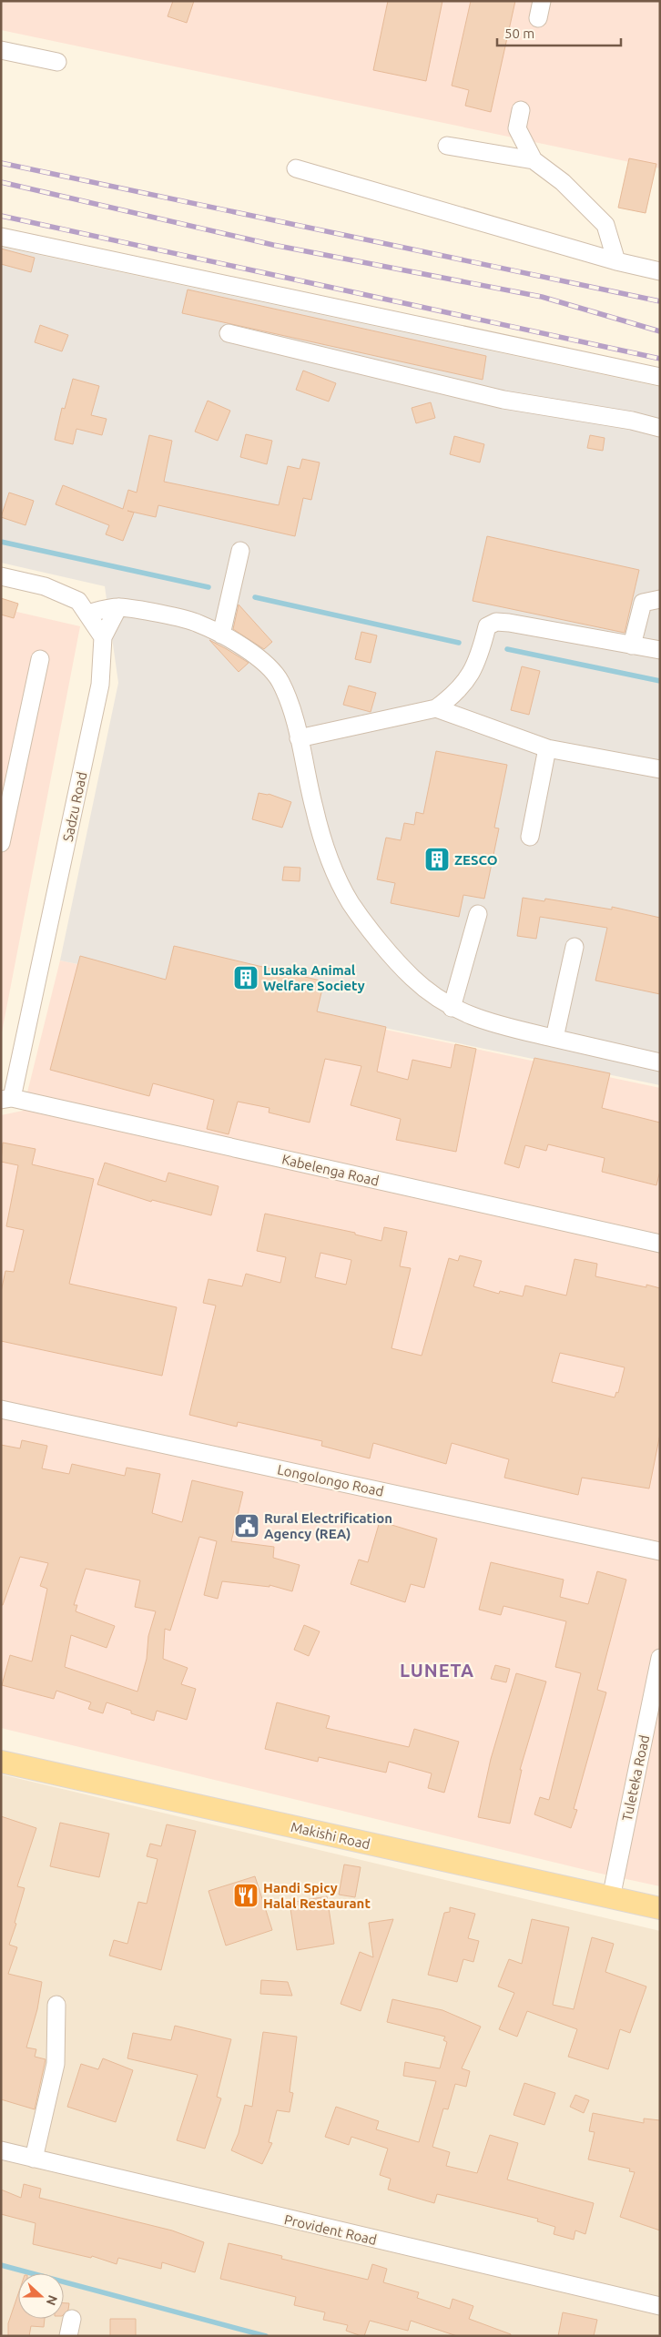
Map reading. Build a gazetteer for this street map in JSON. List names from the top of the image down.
{
  "streets": {
    "main road": ["Makishi Road"],
    "street": [
      "Sadzu Road",
      "Kabelenga Road",
      "Longolongo Road",
      "Tuleteka Road",
      "Provident Road"
    ]
  },
  "crossings": [
    ["Sadzu Road", "Kabelenga Road"],
    ["Tuleteka Road", "Makishi Road"]
  ],
  "districts": ["LUNETA"],
  "places": {
    "building": ["ZESCO", "Lusaka Animal Welfare Society"],
    "public building": ["Rural Electrification Agency (REA)"],
    "restaurant": ["Handi Spicy Halal Restaurant"]
  },
  "scale_bar": "50 m",
  "north": "right"
}
